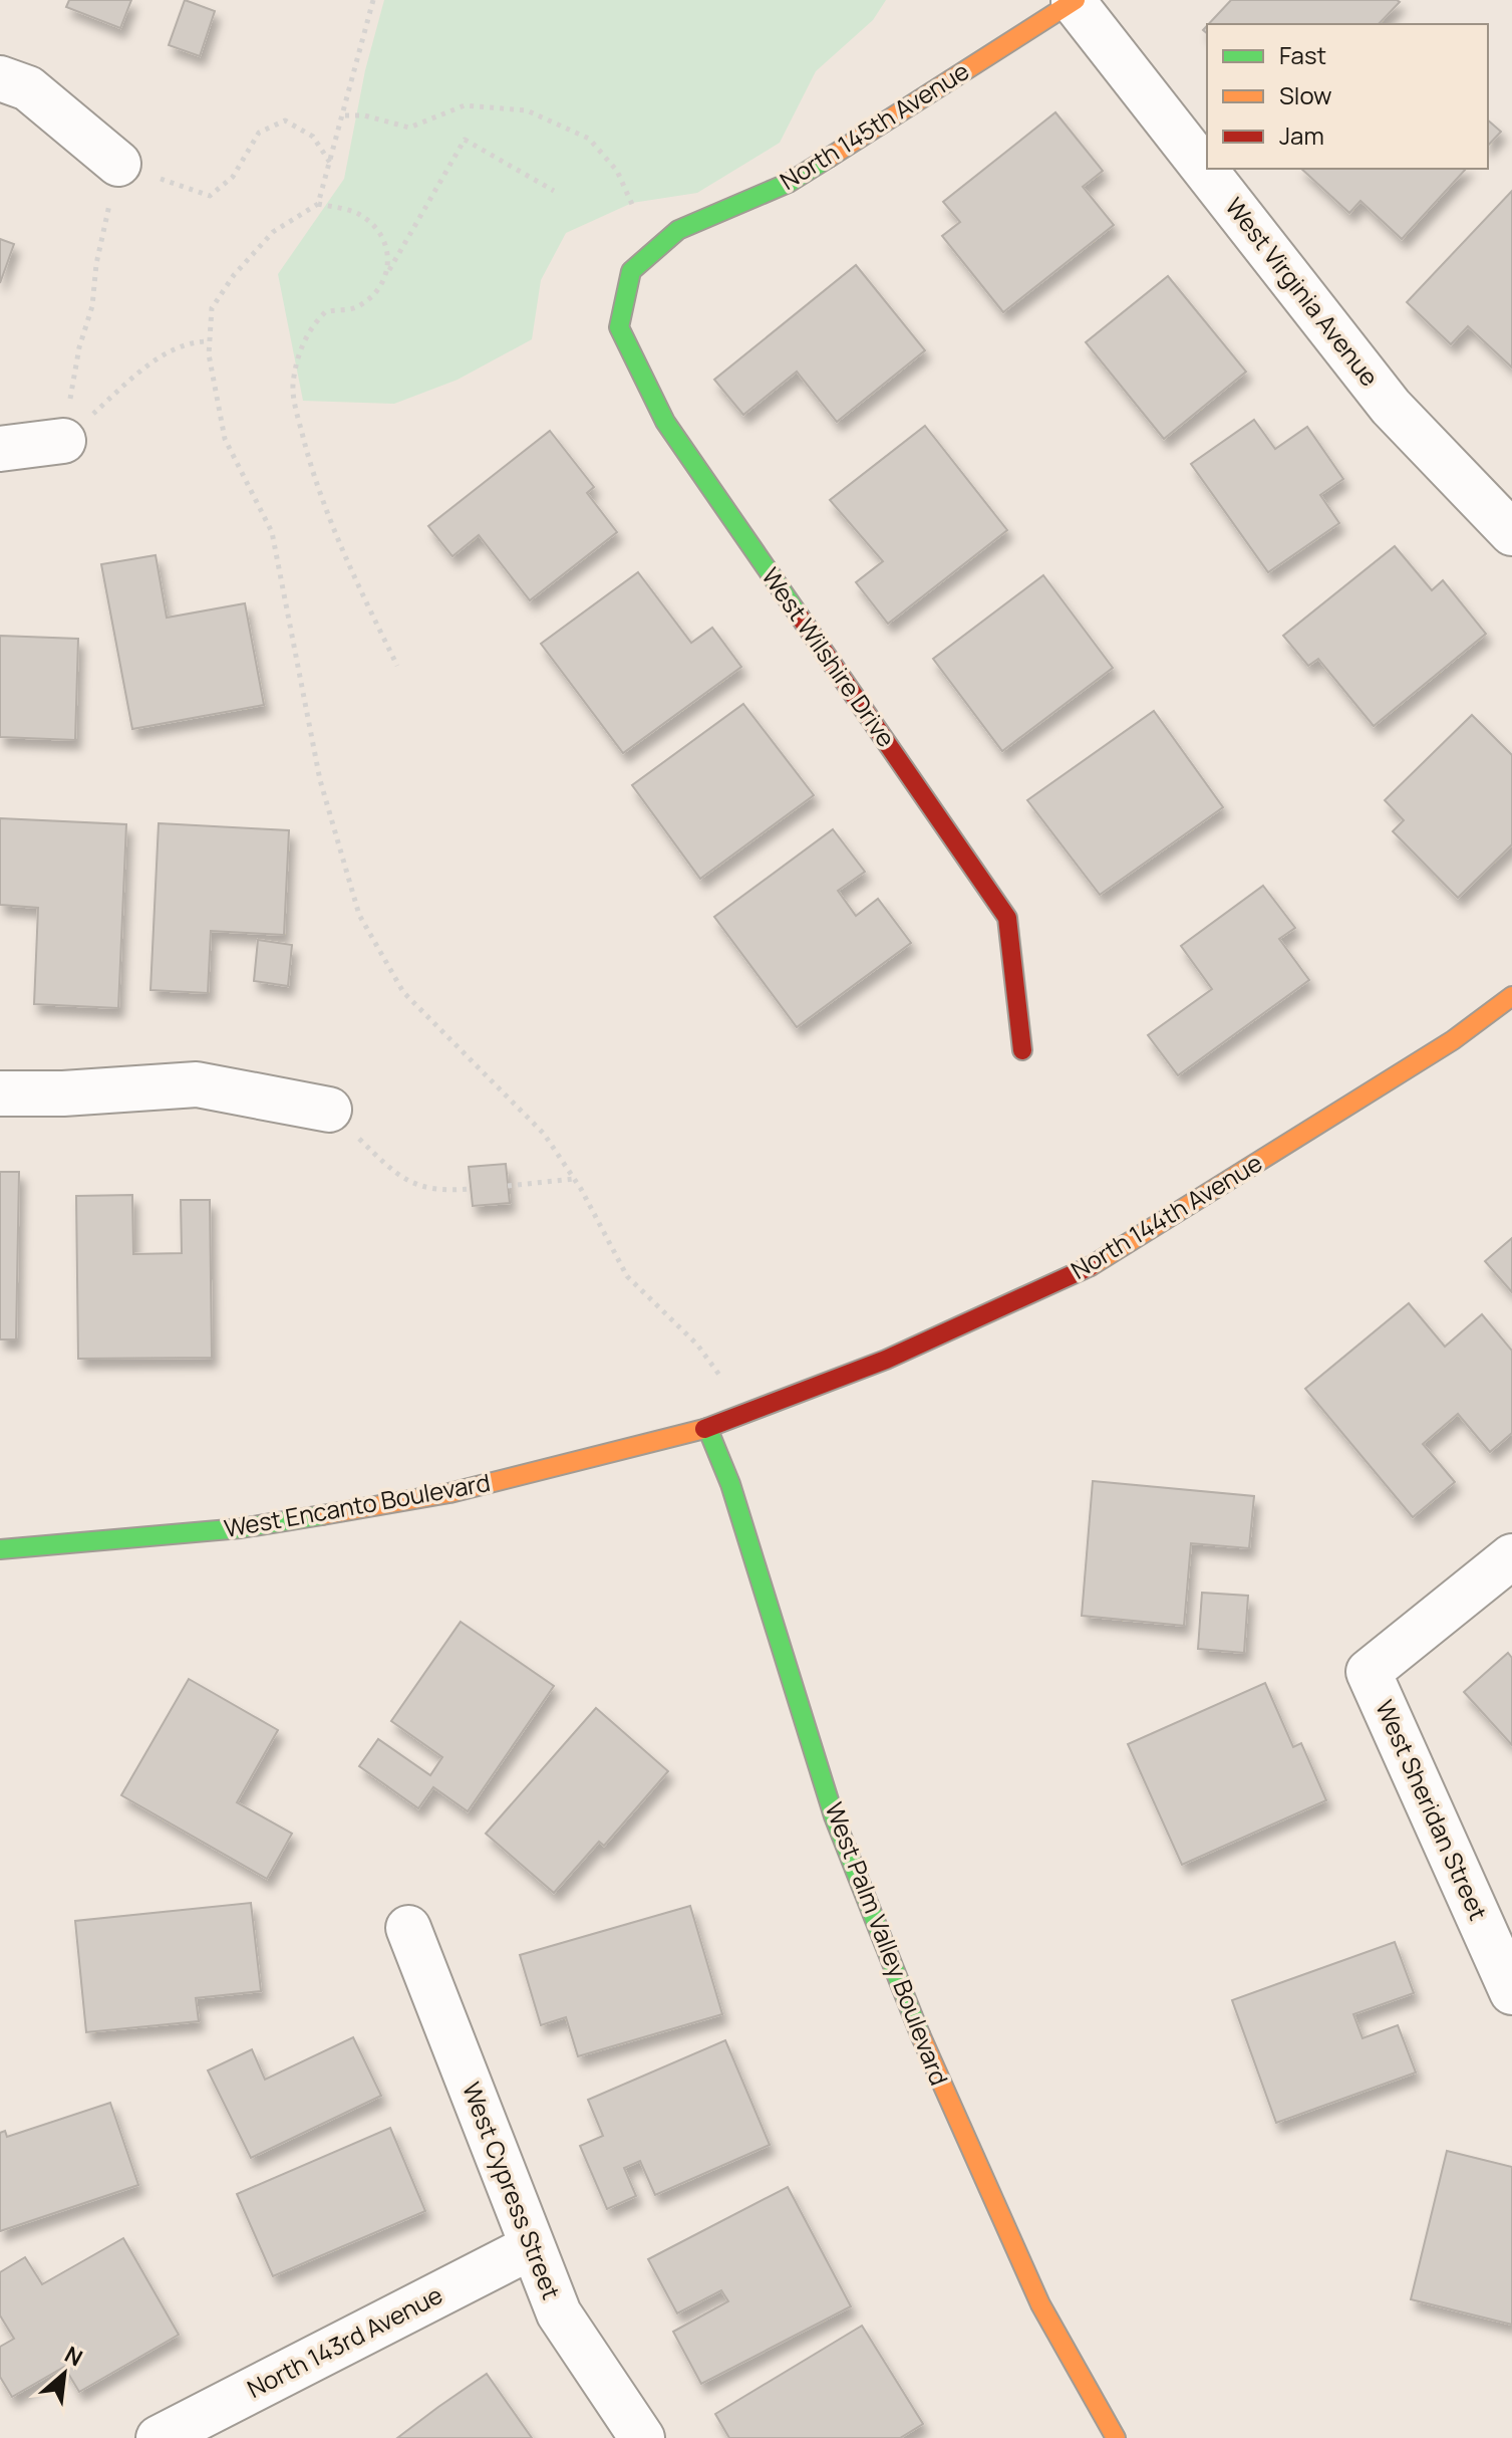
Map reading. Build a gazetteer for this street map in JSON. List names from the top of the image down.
{
  "streets": {
    "street": [
      "North 145th Avenue",
      "West Virginia Avenue",
      "West Wilshire Drive",
      "North 144th Avenue",
      "West Encanto Boulevard",
      "West Sheridan Street",
      "West Palm Valley Boulevard",
      "West Cypress Street",
      "North 143rd Avenue"
    ]
  },
  "crossings": [
    ["North 145th Avenue", "West Virginia Avenue"],
    ["North 145th Avenue", "West Wilshire Drive"],
    ["North 144th Avenue", "West Encanto Boulevard"],
    ["North 144th Avenue", "West Palm Valley Boulevard"],
    ["West Encanto Boulevard", "West Palm Valley Boulevard"],
    ["West Cypress Street", "North 143rd Avenue"]
  ],
  "legend": ["Fast", "Slow", "Jam"],
  "north": "top right"
}
